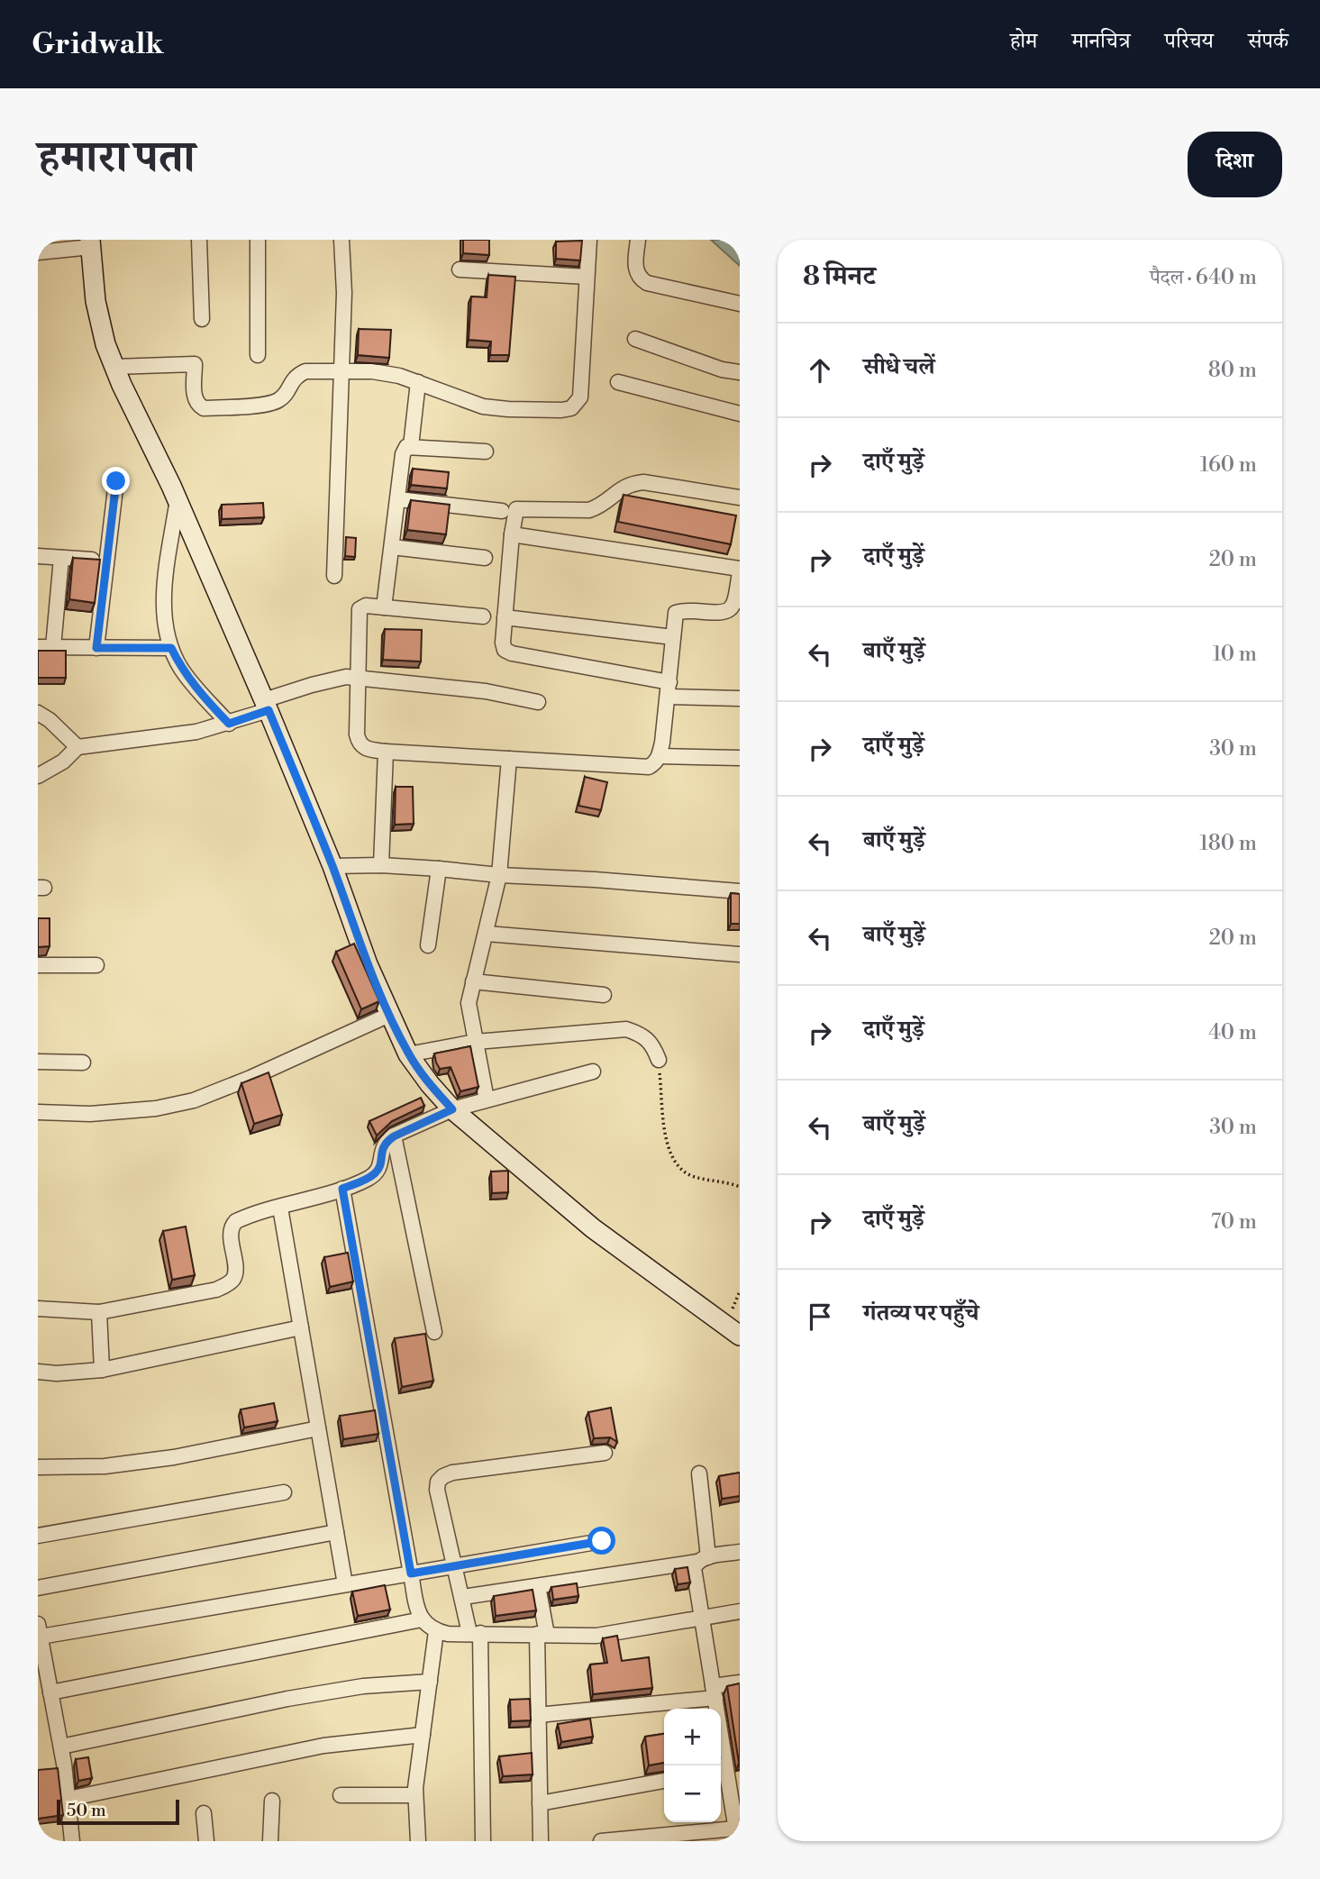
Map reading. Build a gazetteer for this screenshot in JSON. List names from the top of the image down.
{
  "scale_bar": "50 m",
  "page": {
    "header": "Gridwalk",
    "nav": [
      "होम",
      "मानचित्र",
      "परिचय",
      "संपर्क"
    ],
    "title": "हमारा पता",
    "buttons": "दिशा",
    "heading": ["8 मिनट", "पैदल · 640 m"],
    "list": [
      ["सीधे चलें", "80 m"],
      ["दाएँ मुड़ें", "160 m"],
      ["दाएँ मुड़ें", "20 m"],
      ["बाएँ मुड़ें", "10 m"],
      ["दाएँ मुड़ें", "30 m"],
      ["बाएँ मुड़ें", "180 m"],
      ["बाएँ मुड़ें", "20 m"],
      ["दाएँ मुड़ें", "40 m"],
      ["बाएँ मुड़ें", "30 m"],
      ["दाएँ मुड़ें", "70 m"],
      "गंतव्य पर पहुँचे"
    ],
    "map_buttons": ["+", "−"],
    "scale": "50 m"
  }
}
